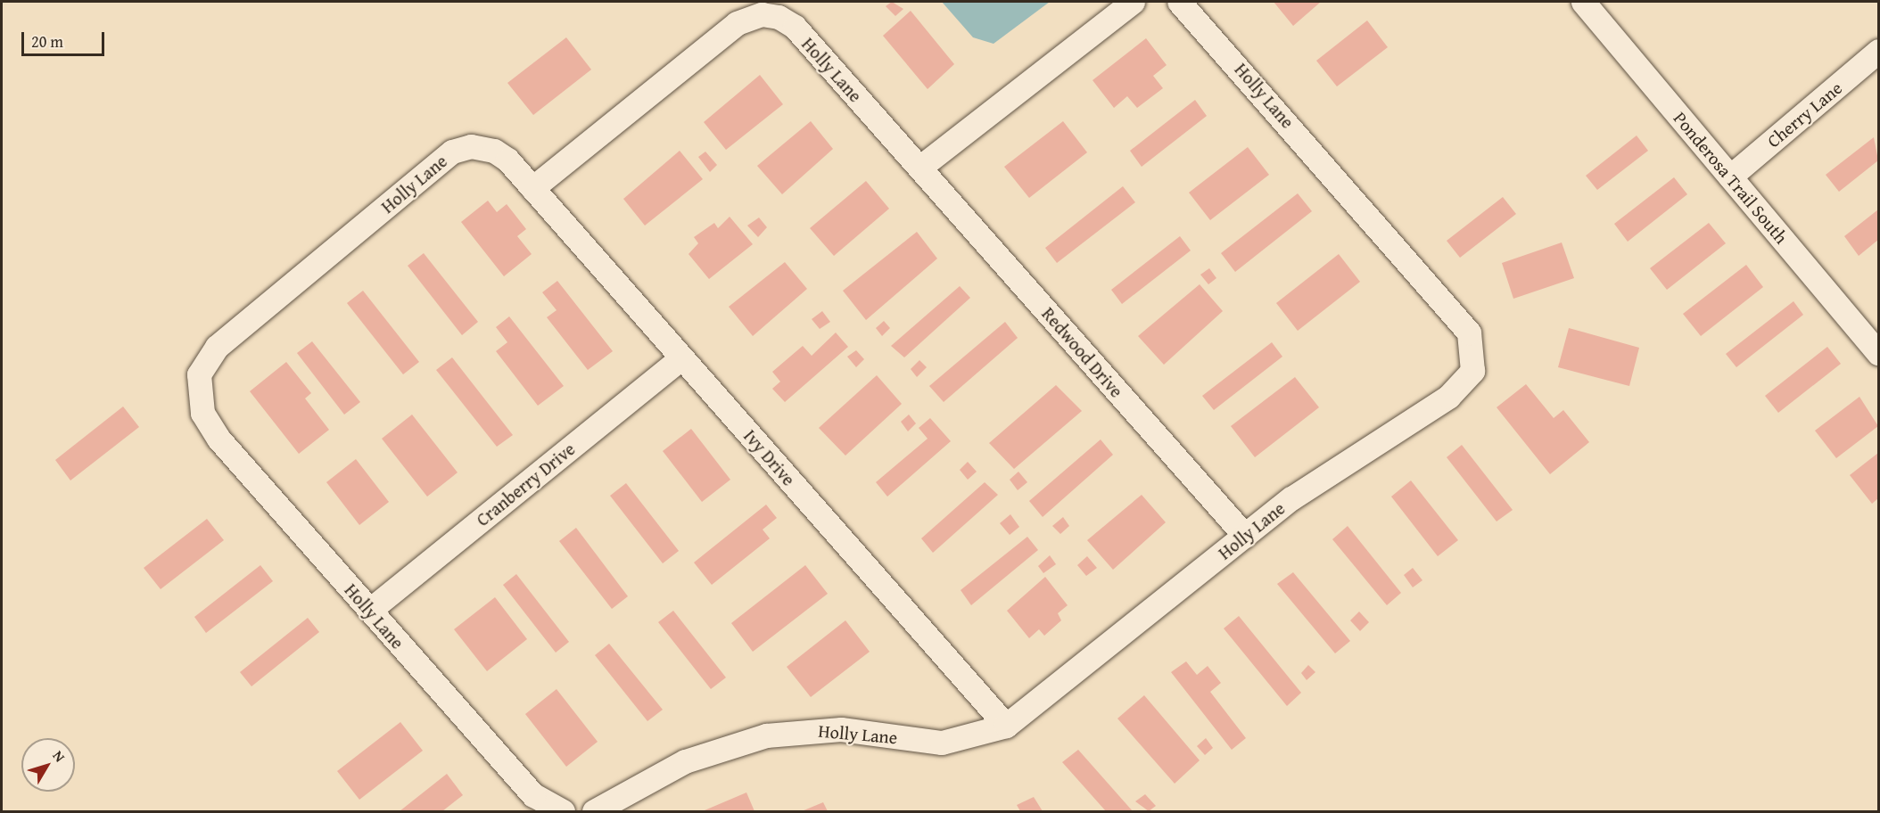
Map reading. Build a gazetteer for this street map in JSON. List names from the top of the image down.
{
  "streets": {
    "street": [
      "Holly Lane",
      "Cherry Lane",
      "Ponderosa Trail South",
      "Redwood Drive",
      "Ivy Drive",
      "Cranberry Drive"
    ]
  },
  "crossings": [
    ["Holly Lane", "Redwood Drive"],
    ["Holly Lane", "Ivy Drive"],
    ["Holly Lane", "Cranberry Drive"],
    ["Cherry Lane", "Ponderosa Trail South"],
    ["Ivy Drive", "Cranberry Drive"]
  ],
  "scale_bar": "20 m",
  "north": "top right"
}
